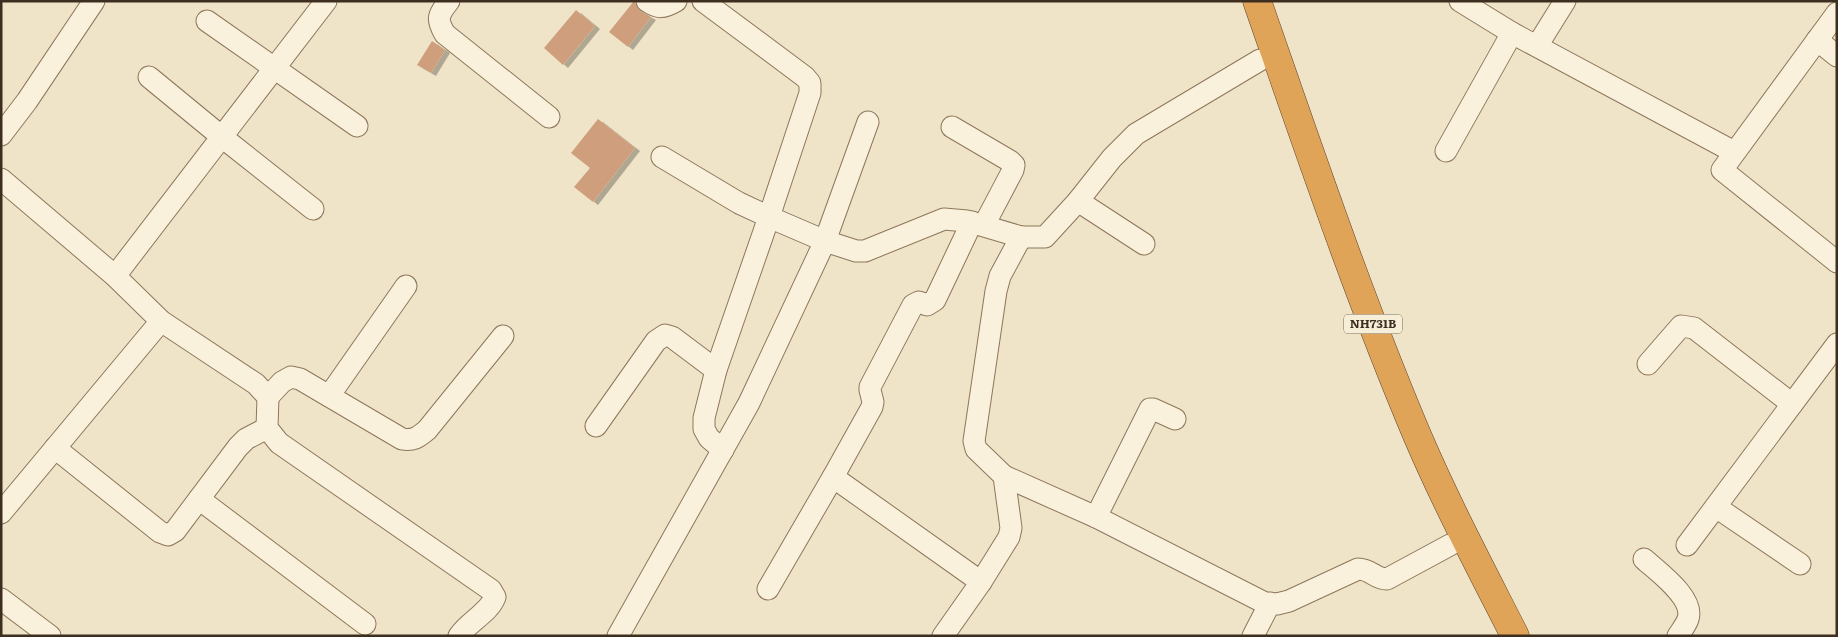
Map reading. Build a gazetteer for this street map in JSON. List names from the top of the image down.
{
  "streets": {
    "highway": ["NH731B"]
  }
}
